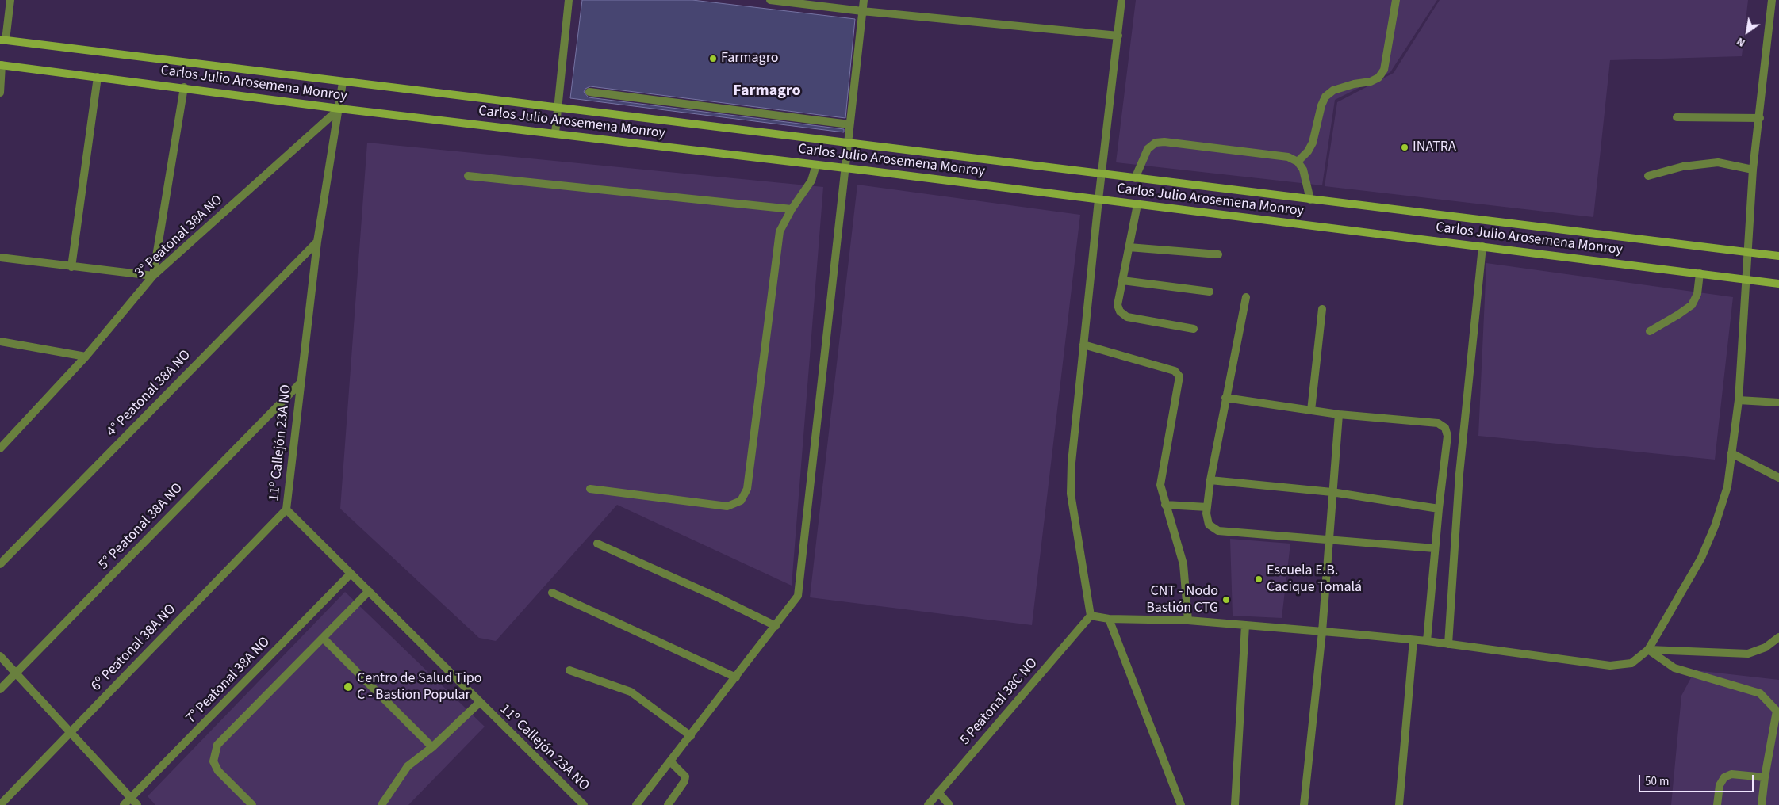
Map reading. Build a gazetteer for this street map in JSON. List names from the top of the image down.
{
  "streets": {
    "main road": ["Carlos Julio Arosemena Monroy"],
    "street": [
      "3° Peatonal 38A NO",
      "4° Peatonal 38A NO",
      "11º Callejón 23A NO",
      "5° Peatonal 38A NO",
      "6º Peatonal 38A NO",
      "7° Peatonal 38A NO",
      "5 Peatonal 38C NO"
    ]
  },
  "crossings": [
    ["Carlos Julio Arosemena Monroy", "3° Peatonal 38A NO"],
    ["Carlos Julio Arosemena Monroy", "11º Callejón 23A NO"],
    ["3° Peatonal 38A NO", "11º Callejón 23A NO"],
    ["4° Peatonal 38A NO", "11º Callejón 23A NO"],
    ["11º Callejón 23A NO", "5° Peatonal 38A NO"],
    ["11º Callejón 23A NO", "6º Peatonal 38A NO"],
    ["11º Callejón 23A NO", "7° Peatonal 38A NO"]
  ],
  "districts": ["Farmagro"],
  "places": [
    "Farmagro",
    "INATRA",
    "Escuela E.B. Cacique Tomalá",
    "CNT - Nodo Bastión CTG",
    "Centro de Salud Tipo C - Bastion Popular"
  ],
  "scale_bar": "50 m",
  "north": "bottom left"
}
